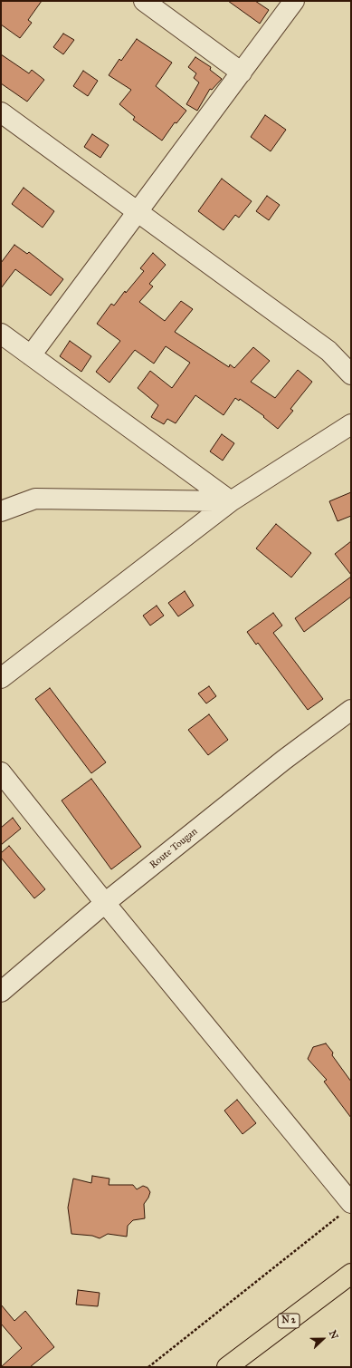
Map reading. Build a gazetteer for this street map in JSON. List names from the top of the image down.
{
  "streets": {
    "main road": ["N 2"],
    "street": ["Route Tougan"]
  },
  "north": "right"
}
